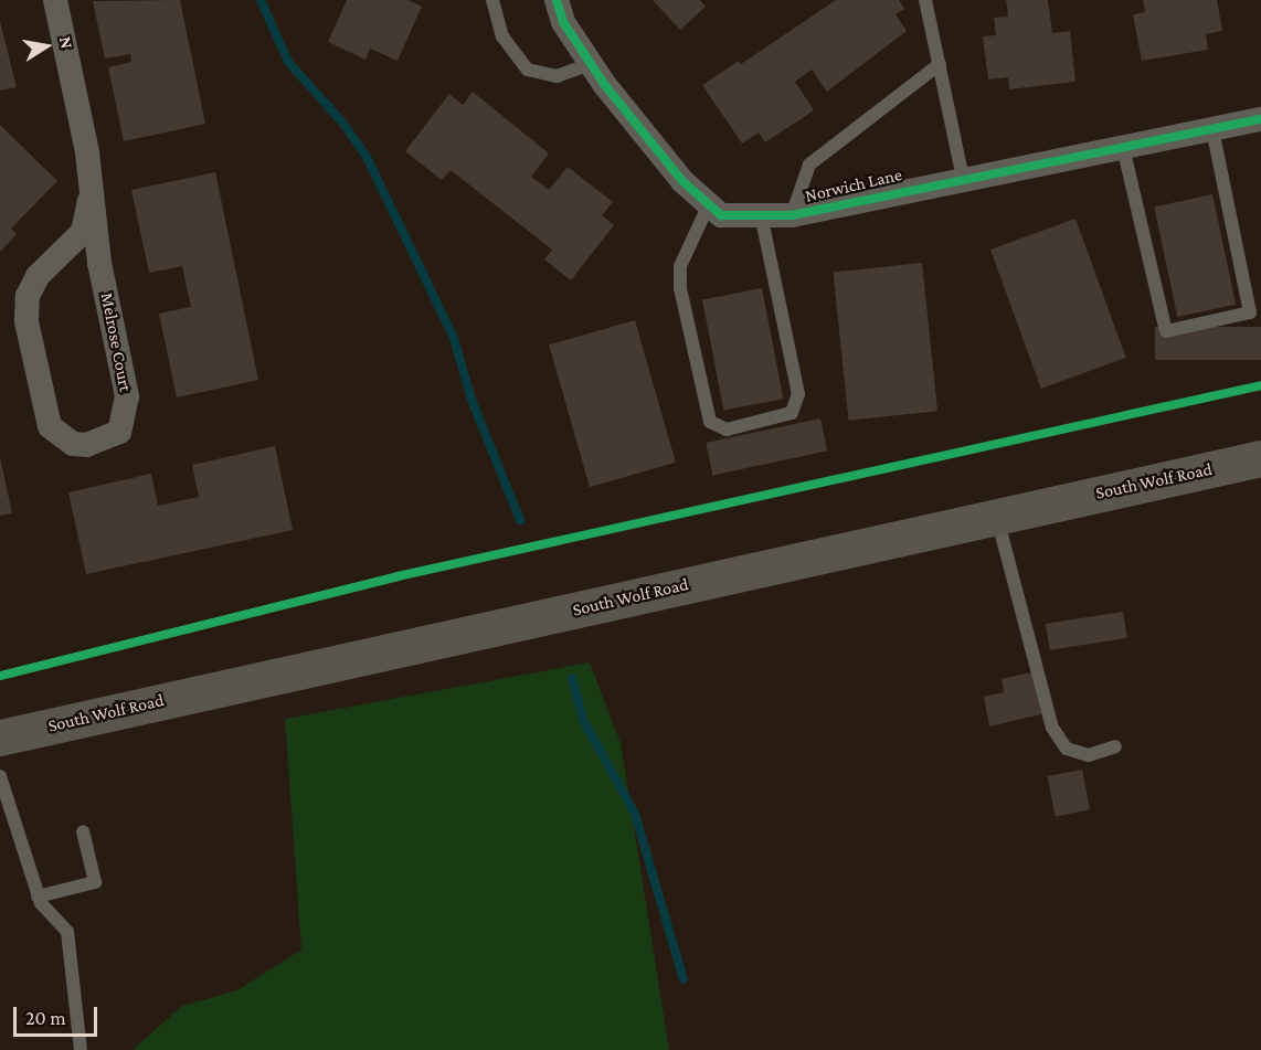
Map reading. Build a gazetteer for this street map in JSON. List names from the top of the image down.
{
  "streets": {
    "main road": ["South Wolf Road"],
    "street": ["Norwich Lane", "Melrose Court"]
  },
  "scale_bar": "20 m",
  "north": "right"
}
